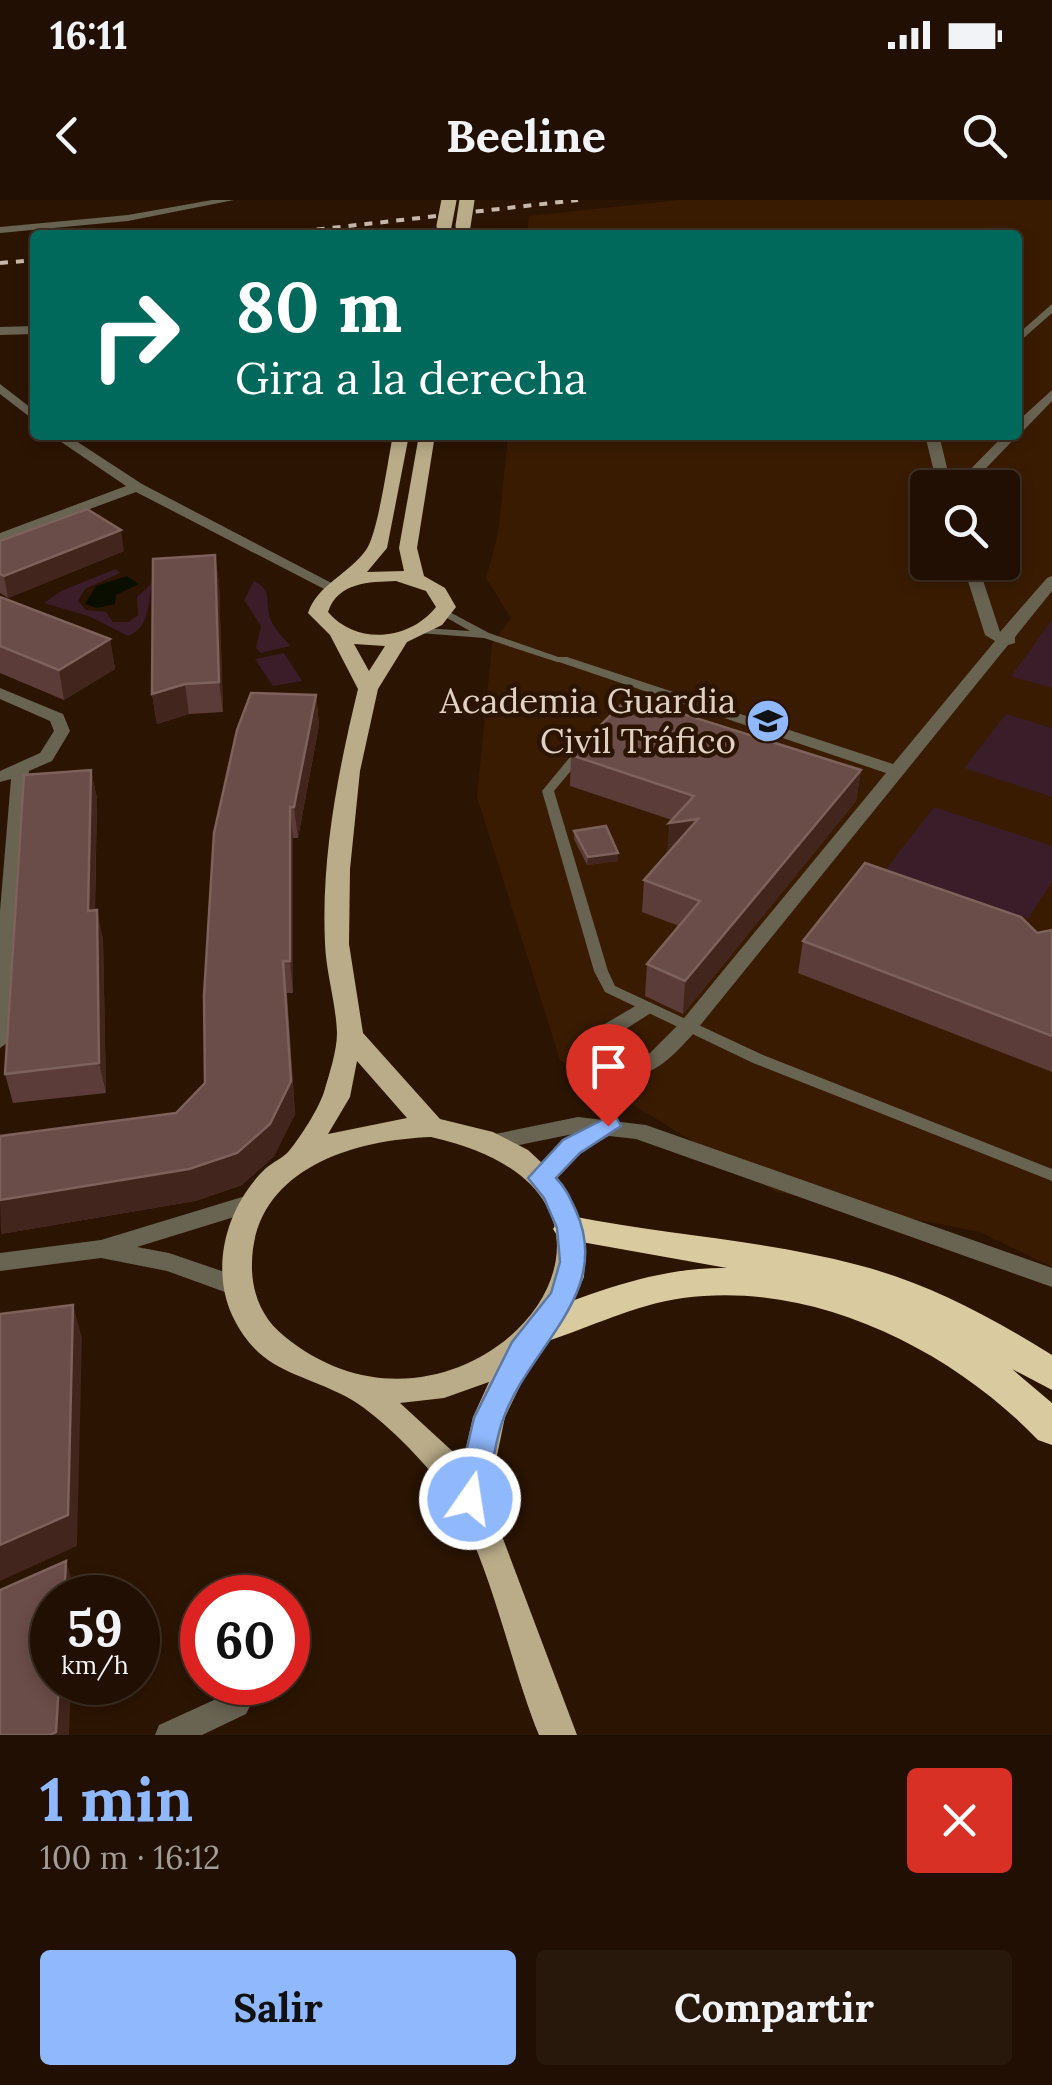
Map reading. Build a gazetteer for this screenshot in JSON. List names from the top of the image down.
{
  "places": {
    "school or university": ["Academia Guardia Civil Tráfico"]
  },
  "page": {
    "status": "16:11",
    "header": "Beeline",
    "turn": ["80 m", "Gira a la derecha"],
    "speed": "59 km/h",
    "limit": "60",
    "heading": ["1 min", "100 m · 16:12"],
    "buttons": ["Salir", "Compartir"]
  }
}
